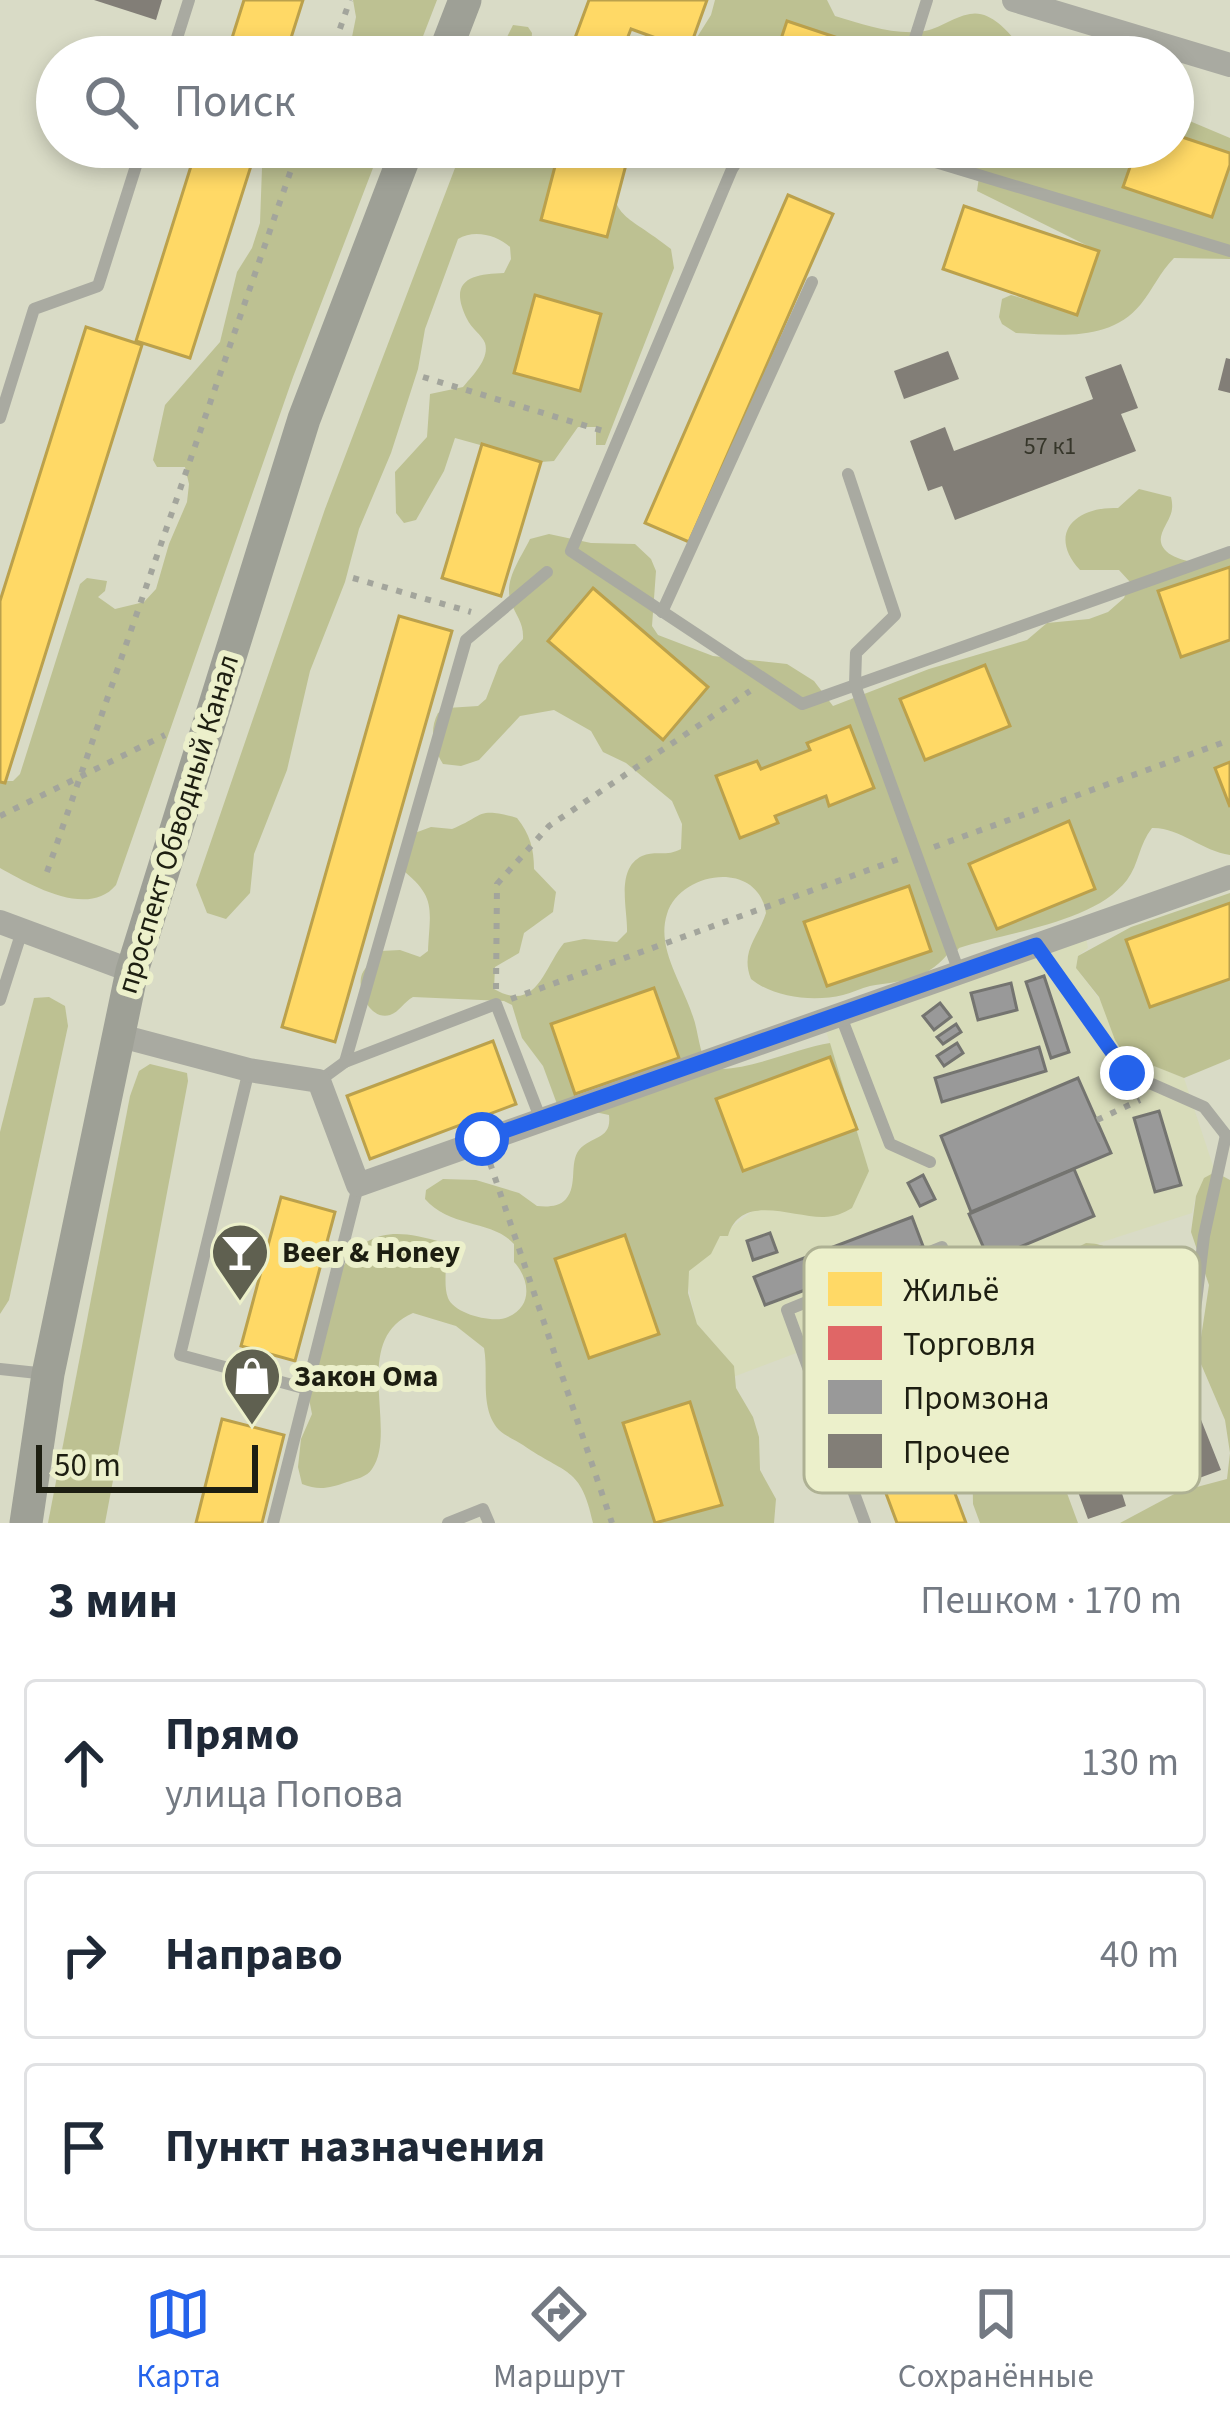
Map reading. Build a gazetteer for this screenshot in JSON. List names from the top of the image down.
{
  "streets": {
    "main road": ["проспект Обводный Канал"]
  },
  "places": {
    "bar": ["Beer & Honey"],
    "shop": ["Закон Ома"]
  },
  "house_numbers": ["57 к1"],
  "legend": [
    "Жильё",
    "Торговля",
    "Промзона",
    "Прочее"
  ],
  "scale_bar": "50 m",
  "page": {
    "search": "Поиск",
    "scale": "50 m",
    "heading": ["3 мин", "Пешком · 170 m"],
    "list": [
      ["Прямо", "улица Попова", "130 m"],
      ["Направо", "40 m"],
      "Пункт назначения"
    ],
    "nav": ["Карта", "Маршрут", "Сохранённые"]
  }
}
